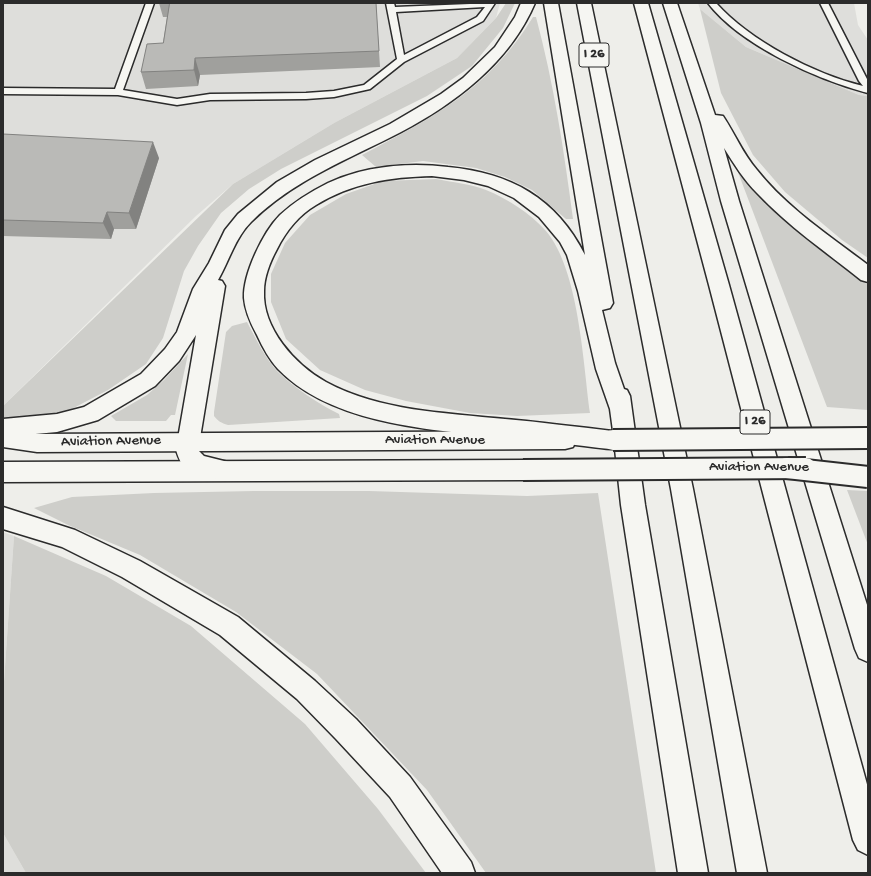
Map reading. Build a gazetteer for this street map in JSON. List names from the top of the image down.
{
  "streets": {
    "main road": ["I 26", "Aviation Avenue"]
  }
}
